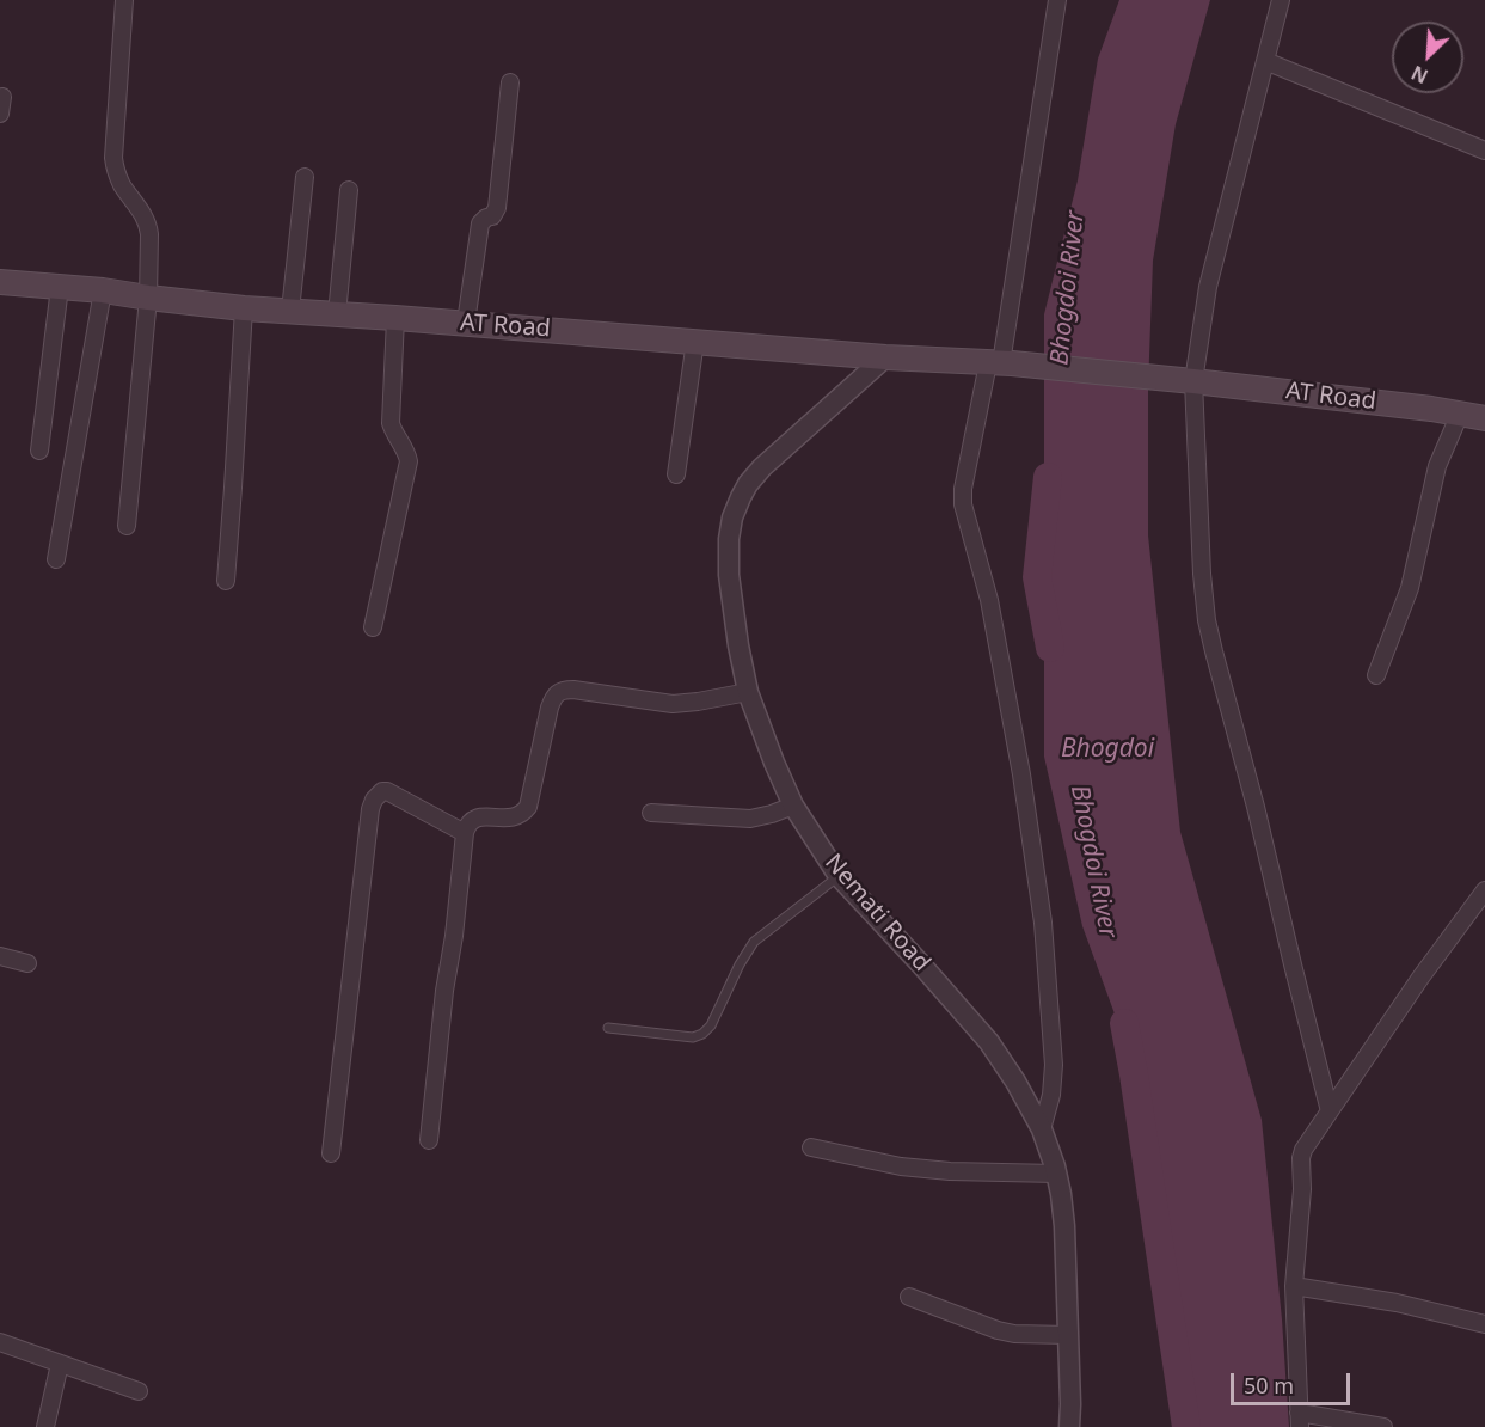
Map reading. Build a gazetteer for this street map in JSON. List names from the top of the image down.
{
  "streets": {
    "main road": ["AT Road"],
    "street": ["Nemati Road"]
  },
  "crossings": [
    ["AT Road", "Nemati Road"]
  ],
  "water": ["Bhogdoi River", "Bhogdoi"],
  "scale_bar": "50 m",
  "north": "bottom left"
}
